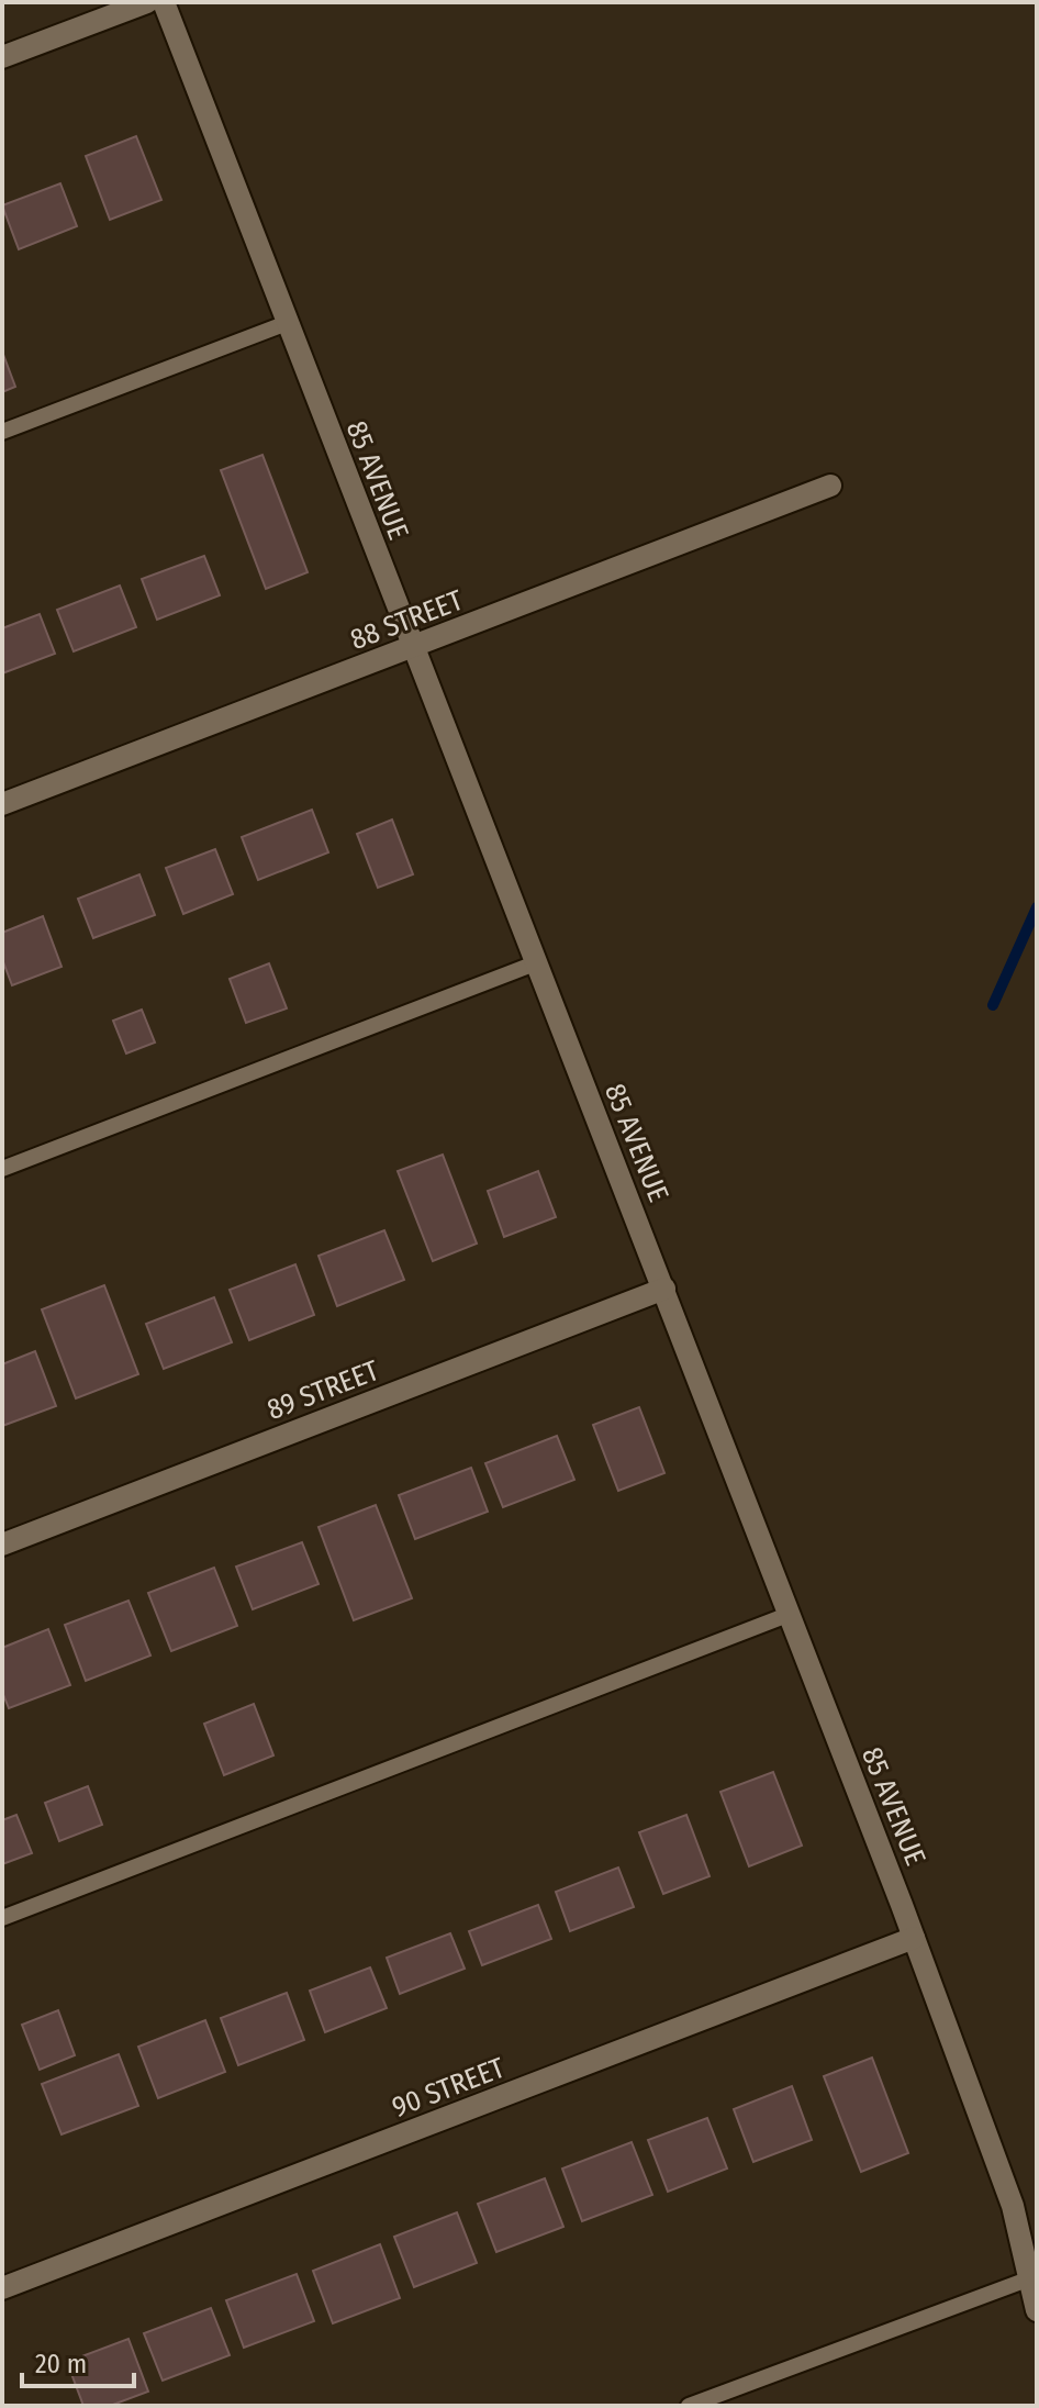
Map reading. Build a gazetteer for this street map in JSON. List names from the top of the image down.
{
  "streets": {
    "street": [
      "85 AVENUE",
      "88 STREET",
      "89 STREET",
      "90 STREET"
    ]
  },
  "crossings": [
    ["85 AVENUE", "88 STREET"],
    ["85 AVENUE", "89 STREET"],
    ["85 AVENUE", "90 STREET"]
  ],
  "scale_bar": "20 m"
}
